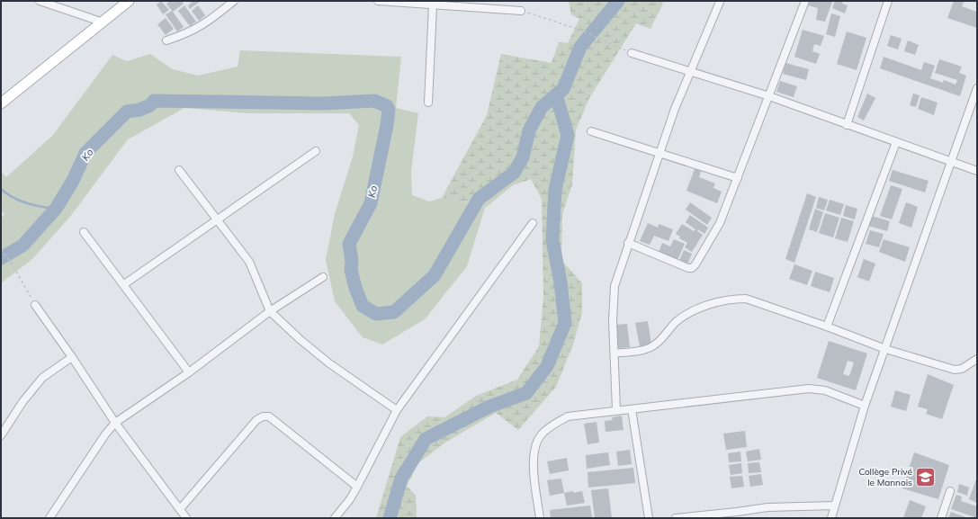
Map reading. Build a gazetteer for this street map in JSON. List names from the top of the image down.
{
  "water": ["Ko"],
  "places": {
    "school or university": ["Collège Privé le Mannois"]
  }
}
